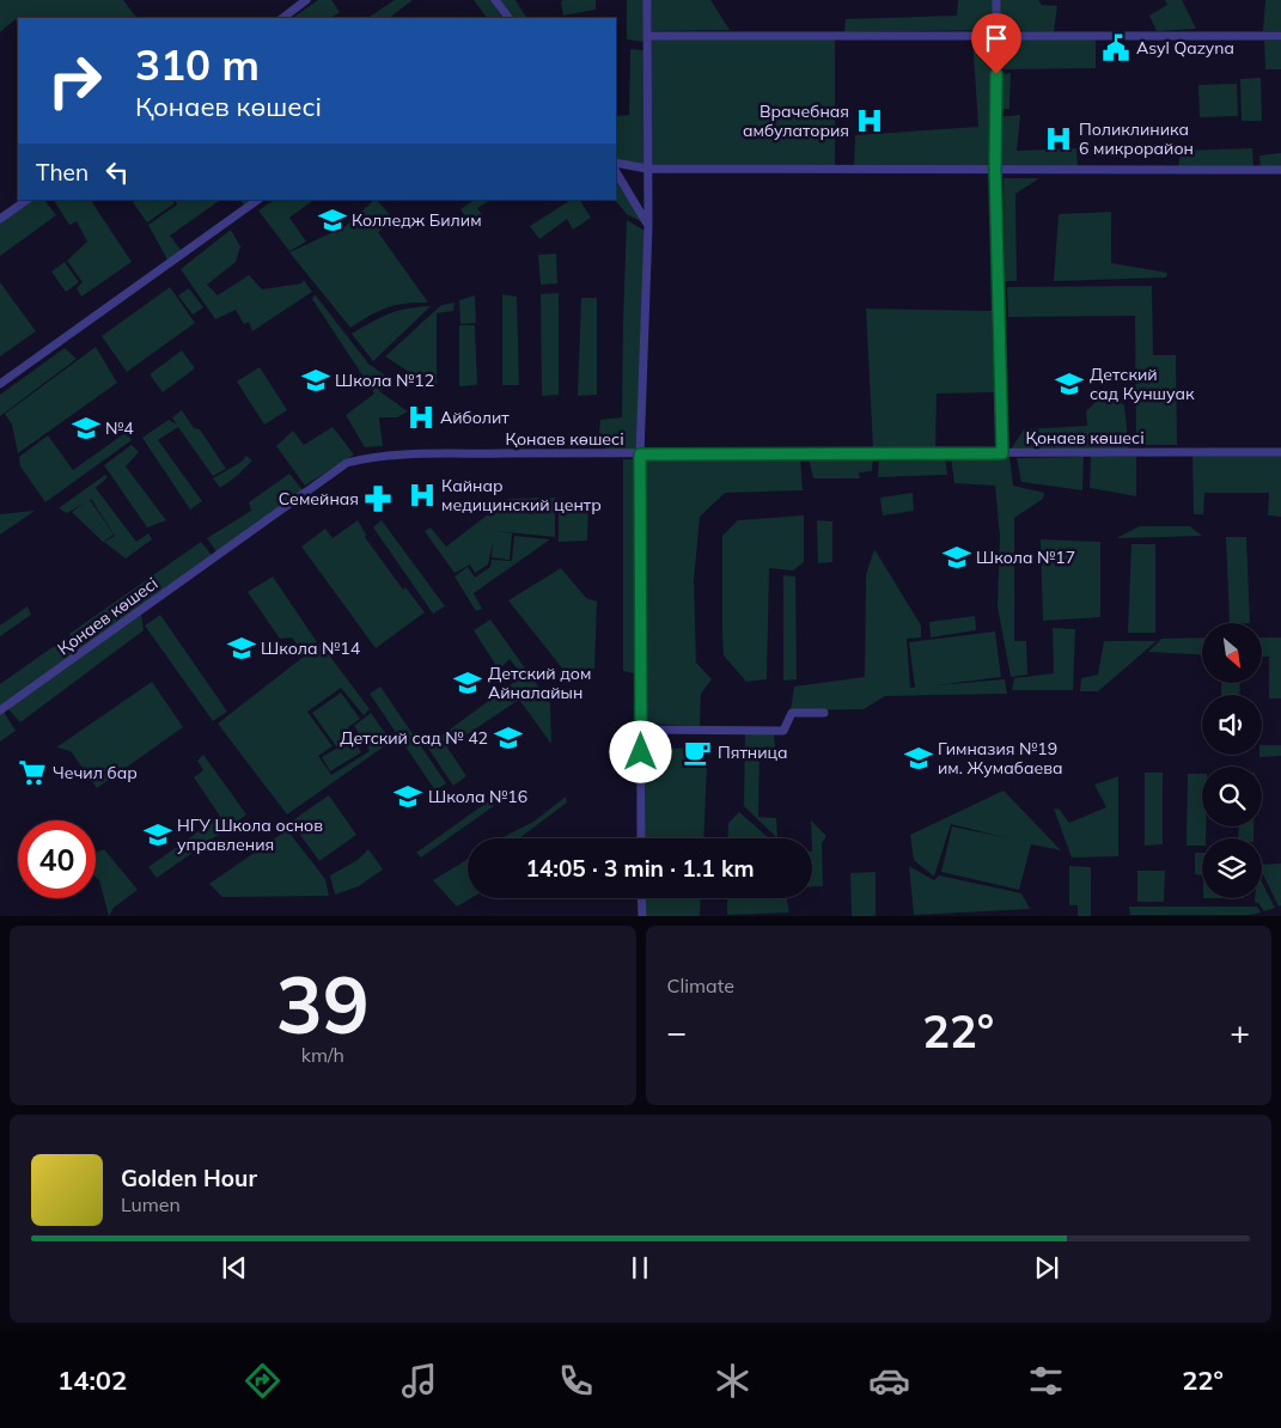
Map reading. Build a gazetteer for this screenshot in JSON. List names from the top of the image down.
{
  "streets": {
    "street": ["Қонаев көшесі"]
  },
  "places": {
    "public building": ["Asyl Qazyna"],
    "hospital": [
      "Врачебная амбулатория",
      "Поликлиника 6 микрорайон",
      "Айболит",
      "Кайнар медицинский центр"
    ],
    "school or university": [
      "Колледж Билим",
      "Школа №12",
      "Детский сад Куншуак",
      "№4",
      "Школа №17",
      "Школа №14",
      "Детский дом Айналайын",
      "Детский сад № 42",
      "Гимназия №19 им. Жумабаева",
      "Школа №16",
      "НГУ Школа основ управления"
    ],
    "pharmacy": ["Семейная"],
    "cafe": ["Пятница"],
    "supermarket": ["Чечил бар"]
  },
  "north": "bottom right",
  "page": {
    "turn": ["310 m", "Қонаев көшесі"],
    "then": "Then",
    "limit": "40",
    "trip": "14:05 · 3 min · 1.1 km",
    "tile": [
      ["39", "km/h"],
      "Climate"
    ],
    "heat": ["−", "22°", "+"],
    "song": ["Golden Hour", "Lumen"],
    "tabs": ["14:02", "22°"]
  }
}
